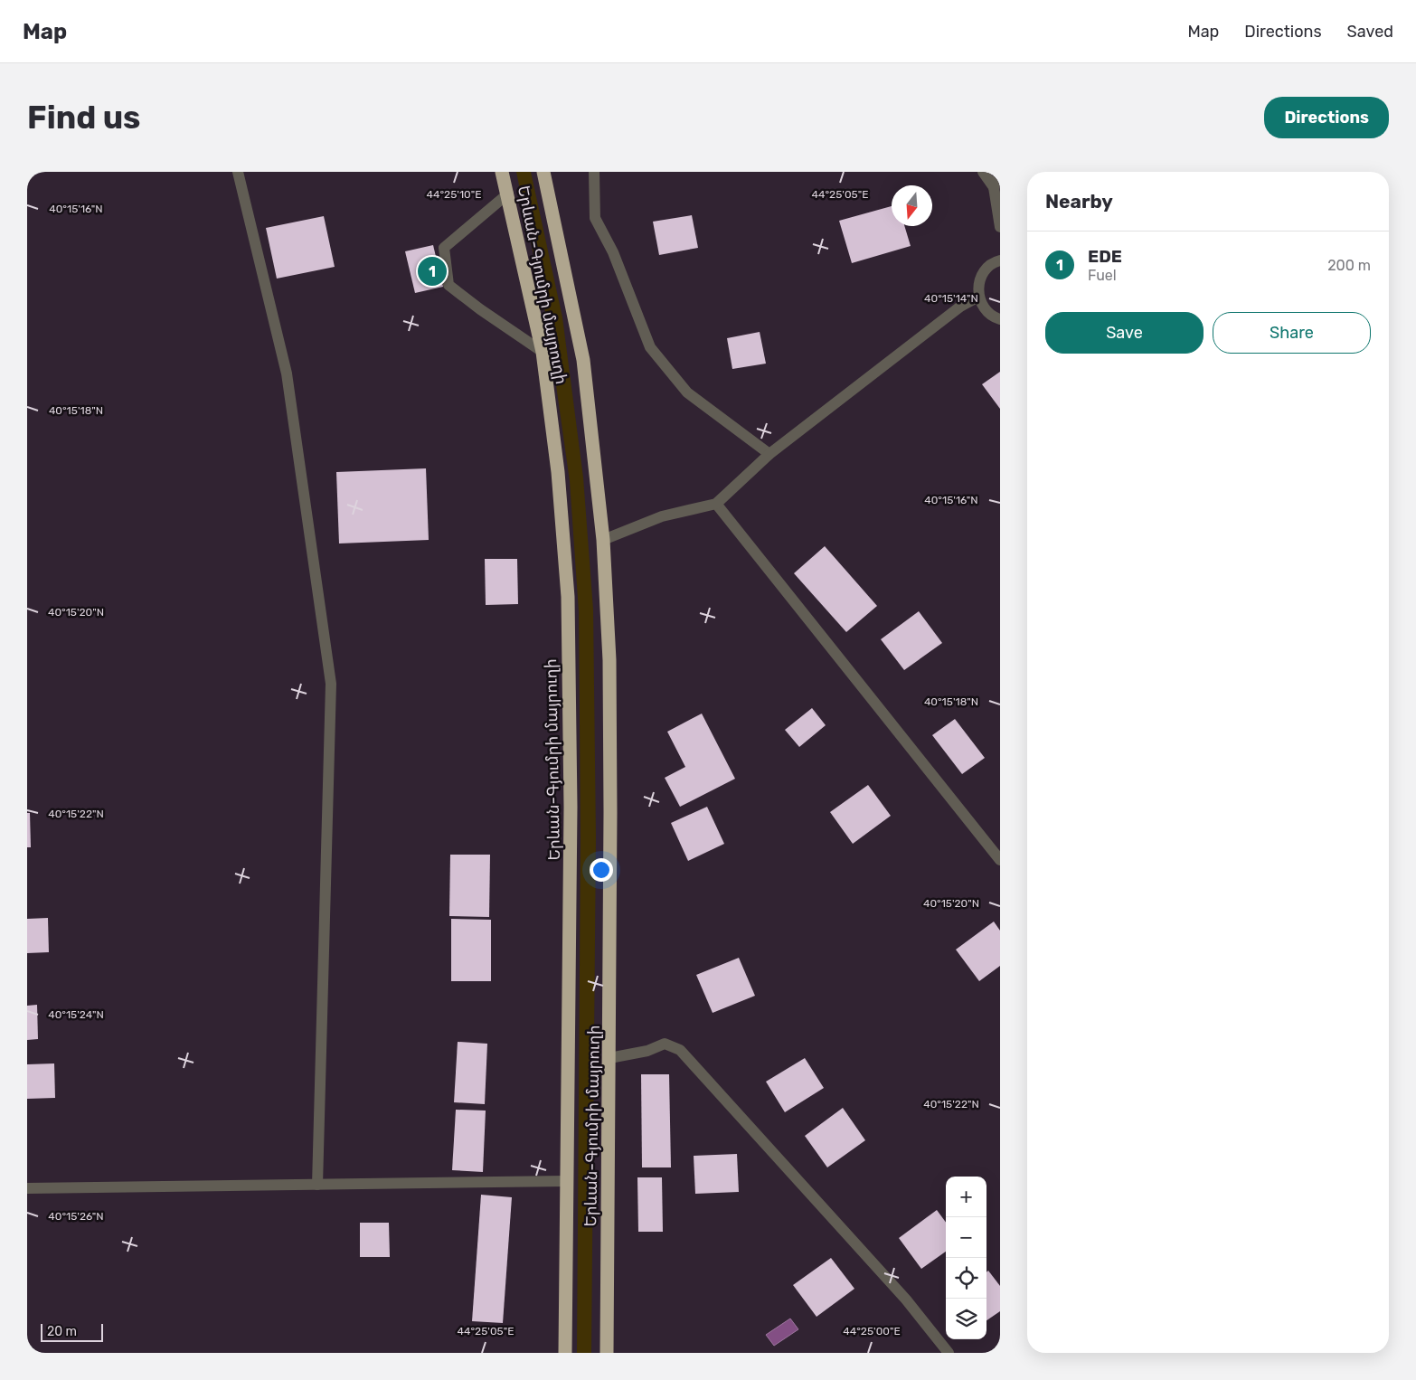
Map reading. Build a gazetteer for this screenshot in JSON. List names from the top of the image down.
{
  "streets": {
    "highway": ["Երևան-Գյումրի մայրուղի"]
  },
  "scale_bar": "20 m",
  "north": "bottom",
  "page": {
    "header": "Map",
    "nav": ["Map", "Directions", "Saved"],
    "buttons": [
      "Directions",
      ["Save", "Share"]
    ],
    "title": "Find us",
    "heading": "Nearby",
    "list": [
      {
        "mark": "1",
        "name": "EDE",
        "note": "Fuel",
        "value": "200 m"
      }
    ],
    "pins": "1",
    "map_buttons": ["+", "−"],
    "scale": "20 m"
  },
  "coordinates": [
    "44°25'10\"E",
    "44°25'05\"E",
    "40°15'16\"N",
    "40°15'14\"N",
    "40°15'18\"N",
    "40°15'20\"N",
    "40°15'22\"N",
    "40°15'24\"N",
    "40°15'26\"N",
    "44°25'00\"E"
  ]
}
